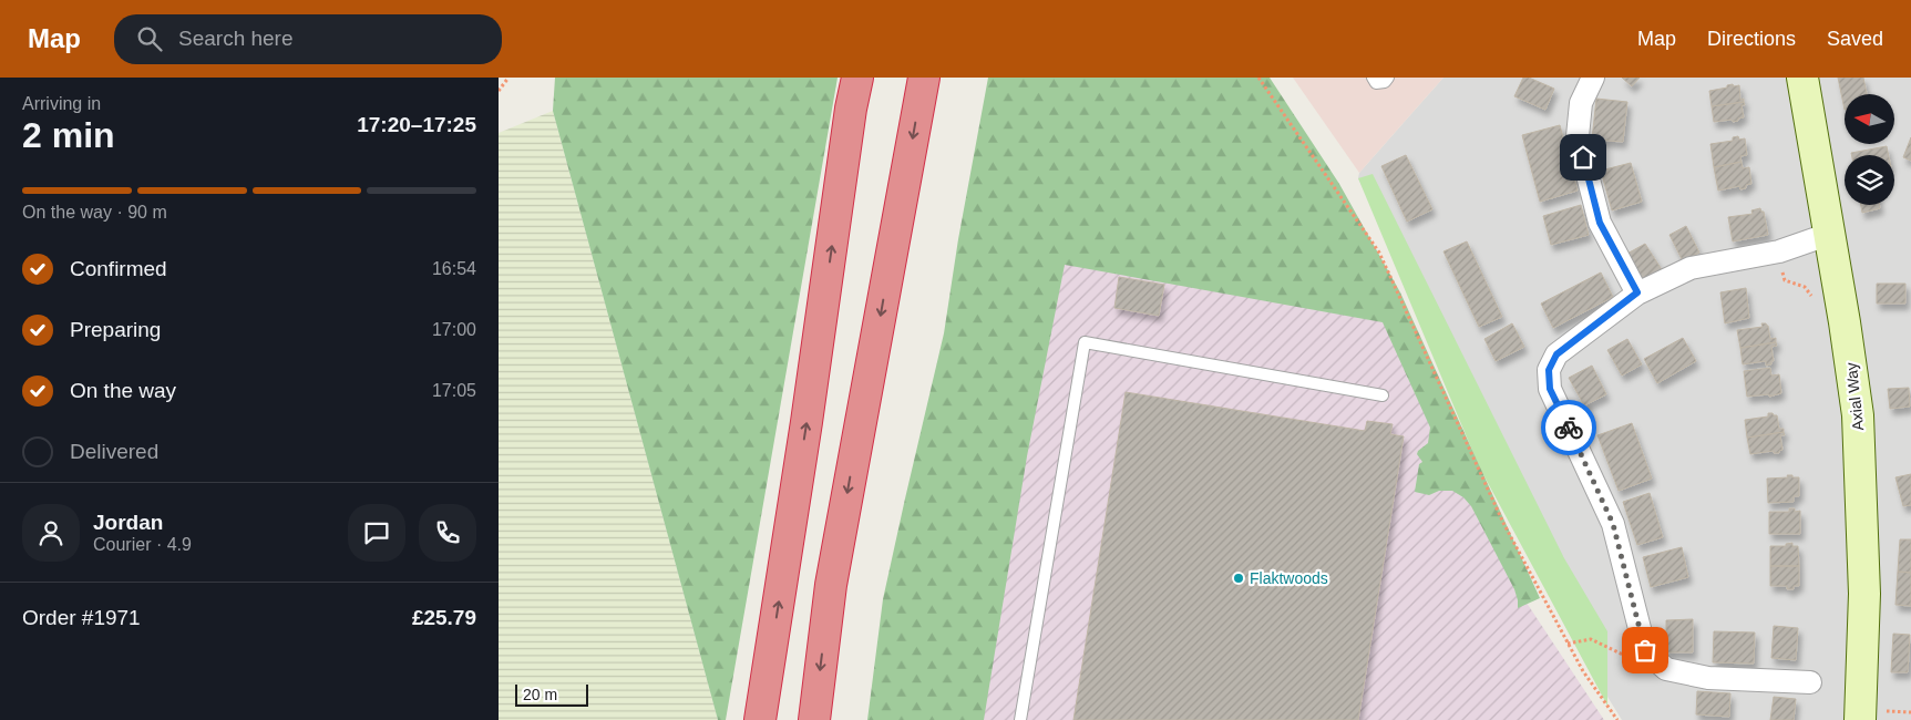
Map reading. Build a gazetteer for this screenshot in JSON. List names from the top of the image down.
{
  "streets": {
    "street": ["Axial Way"]
  },
  "places": ["Flaktwoods"],
  "scale_bar": "20 m",
  "north": "left",
  "page": {
    "header": "Map",
    "search": "Search here",
    "nav": ["Map", "Directions", "Saved"],
    "heading": ["2 min", "Arriving in", "17:20–17:25"],
    "panel": [
      "Jordan",
      "Courier · 4.9",
      "Order #1971",
      "£25.79"
    ],
    "bar": "On the way · 90 m",
    "list": [
      ["Confirmed", "16:54"],
      ["Preparing", "17:00"],
      ["On the way", "17:05"],
      "Delivered"
    ],
    "scale": "20 m"
  }
}
